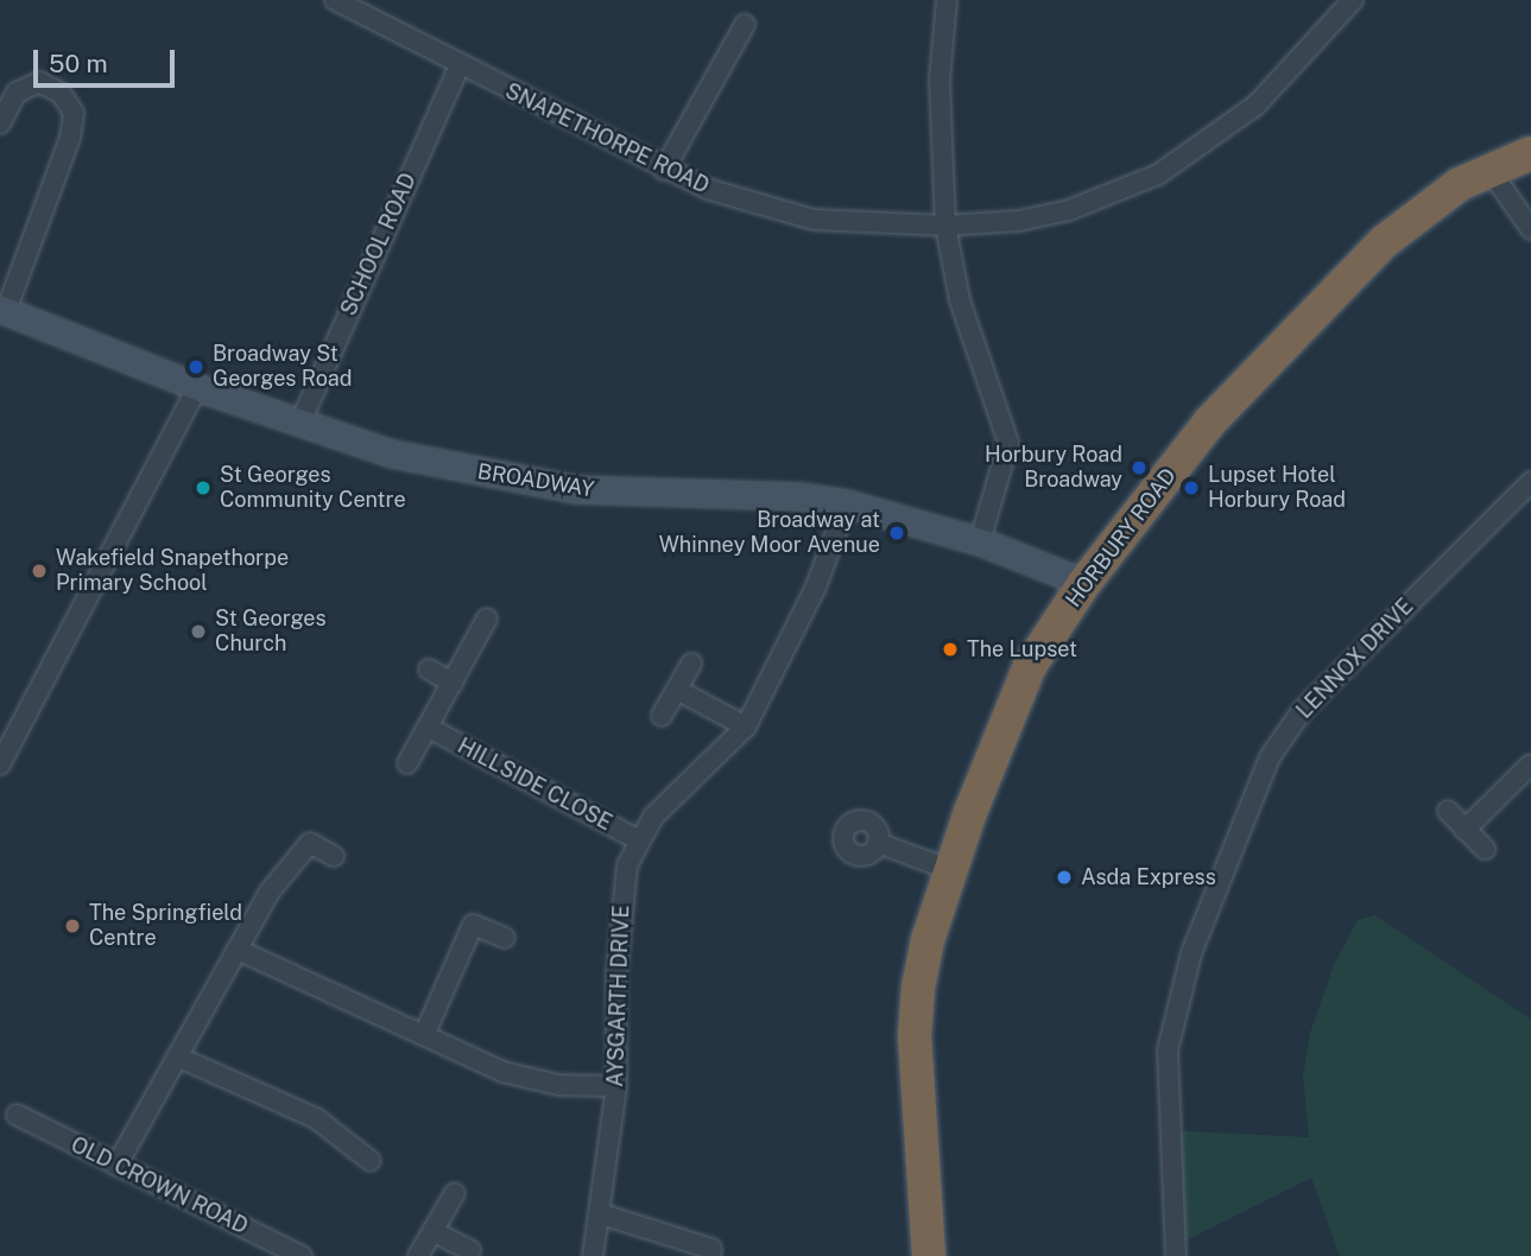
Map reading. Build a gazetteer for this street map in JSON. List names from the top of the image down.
{
  "streets": {
    "highway": ["HORBURY ROAD"],
    "street": [
      "SNAPETHORPE ROAD",
      "SCHOOL ROAD",
      "BROADWAY",
      "LENNOX DRIVE",
      "HILLSIDE CLOSE",
      "AYSGARTH DRIVE",
      "OLD CROWN ROAD"
    ]
  },
  "crossings": [
    ["SNAPETHORPE ROAD", "SCHOOL ROAD"],
    ["SCHOOL ROAD", "BROADWAY"],
    ["BROADWAY", "HORBURY ROAD"],
    ["BROADWAY", "AYSGARTH DRIVE"],
    ["HILLSIDE CLOSE", "AYSGARTH DRIVE"]
  ],
  "places": [
    "Broadway St Georges Road",
    "Horbury Road Broadway",
    "St Georges Community Centre",
    "Lupset Hotel Horbury Road",
    "Broadway at Whinney Moor Avenue",
    "Wakefield Snapethorpe Primary School",
    "St Georges Church",
    "The Lupset",
    "Asda Express",
    "The Springfield Centre"
  ],
  "scale_bar": "50 m"
}
